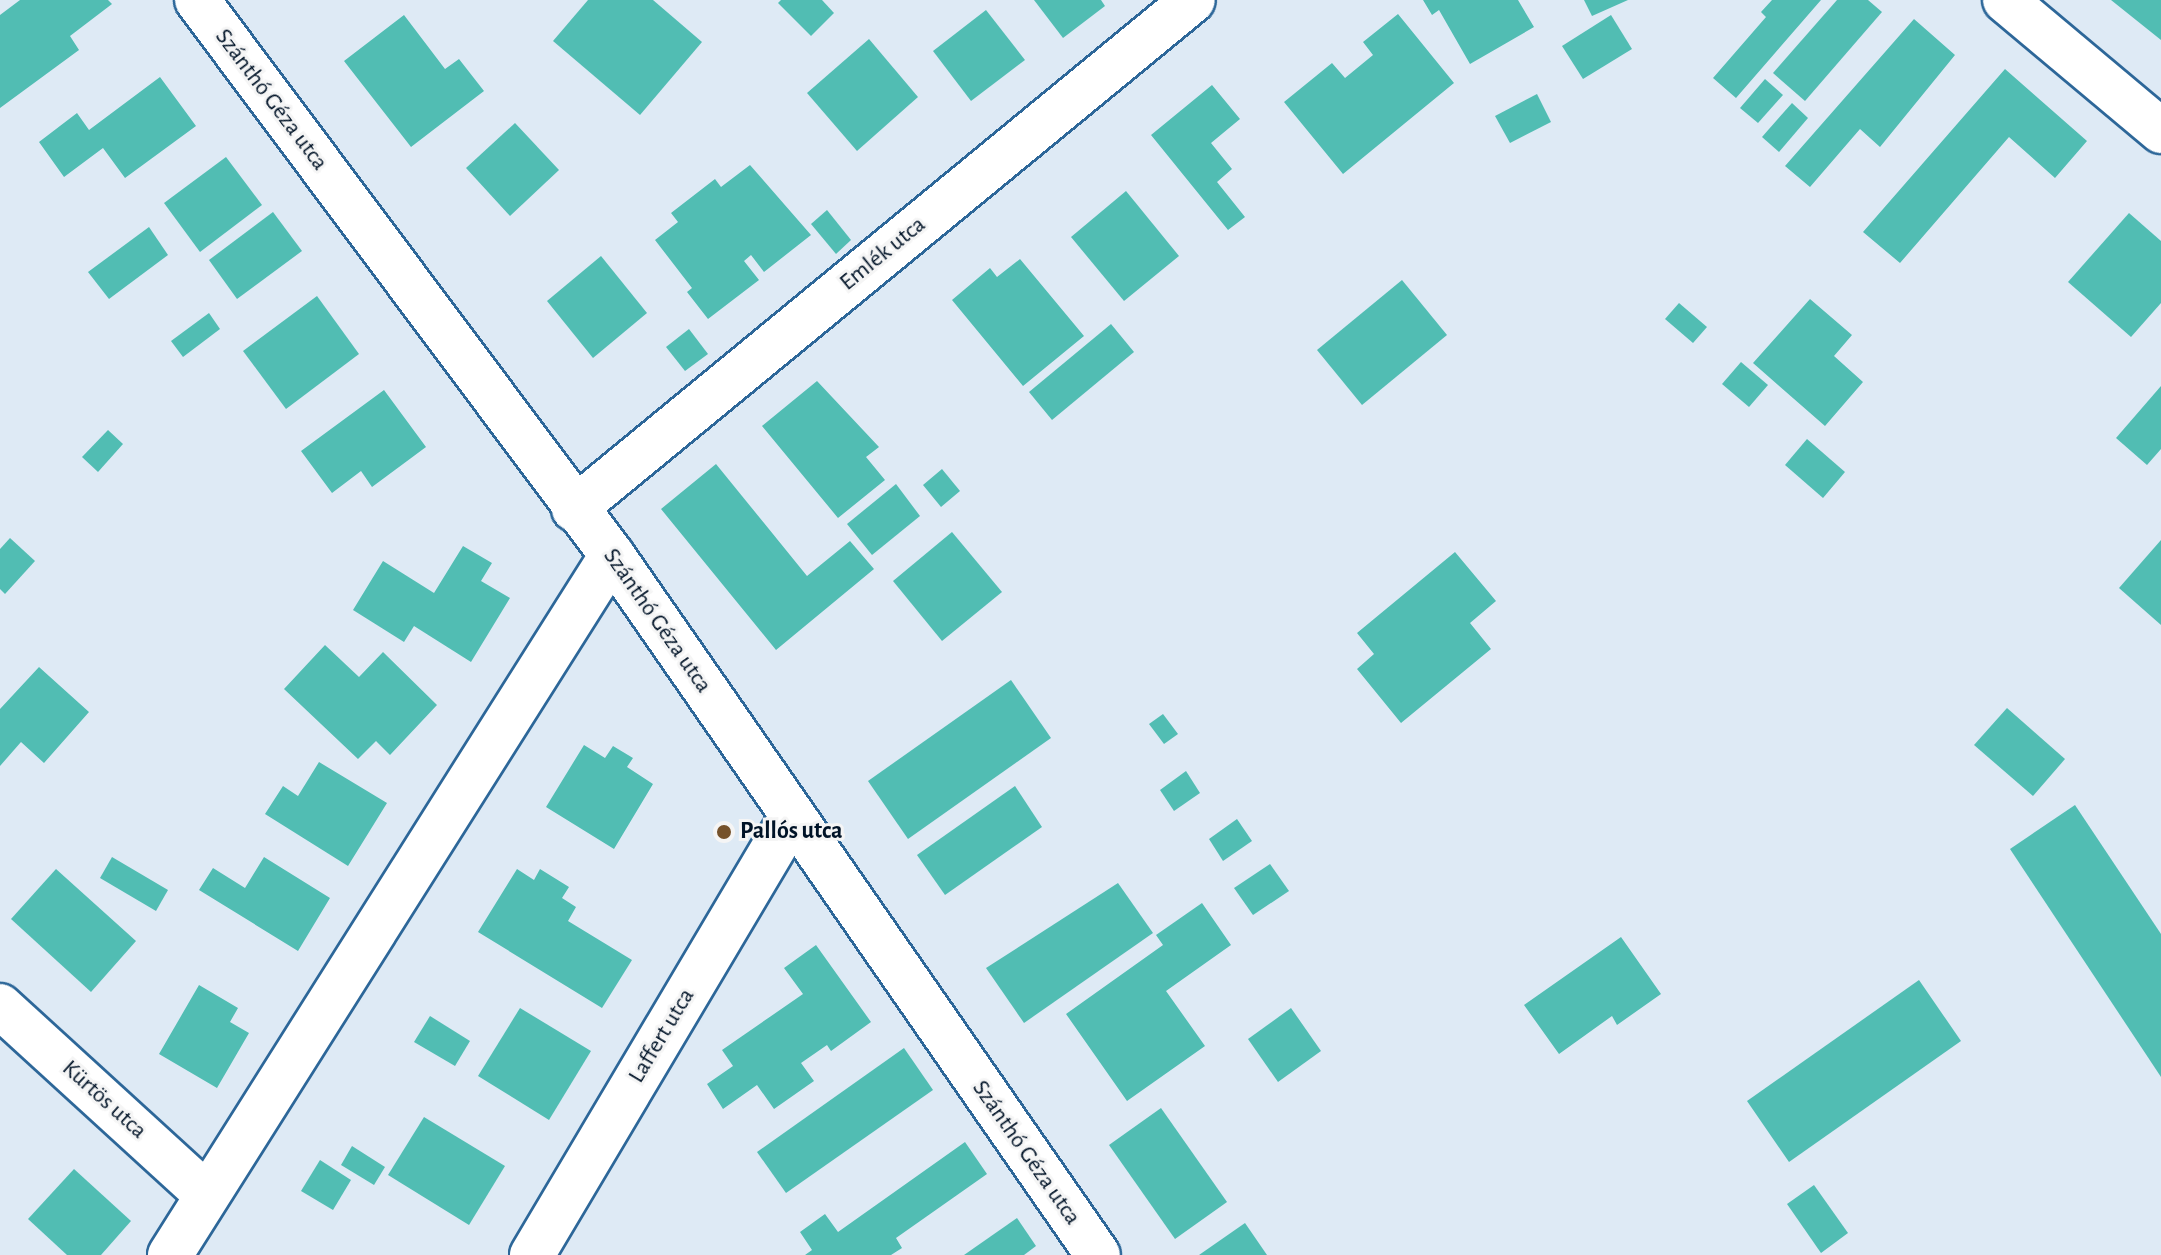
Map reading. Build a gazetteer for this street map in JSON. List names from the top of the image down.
{
  "streets": {
    "street": [
      "Szánthó Géza utca",
      "Emlék utca",
      "Laffert utca",
      "Kürtös utca"
    ]
  },
  "crossings": [
    ["Szánthó Géza utca", "Emlék utca"],
    ["Szánthó Géza utca", "Laffert utca"]
  ],
  "places": ["Pallós utca"]
}
